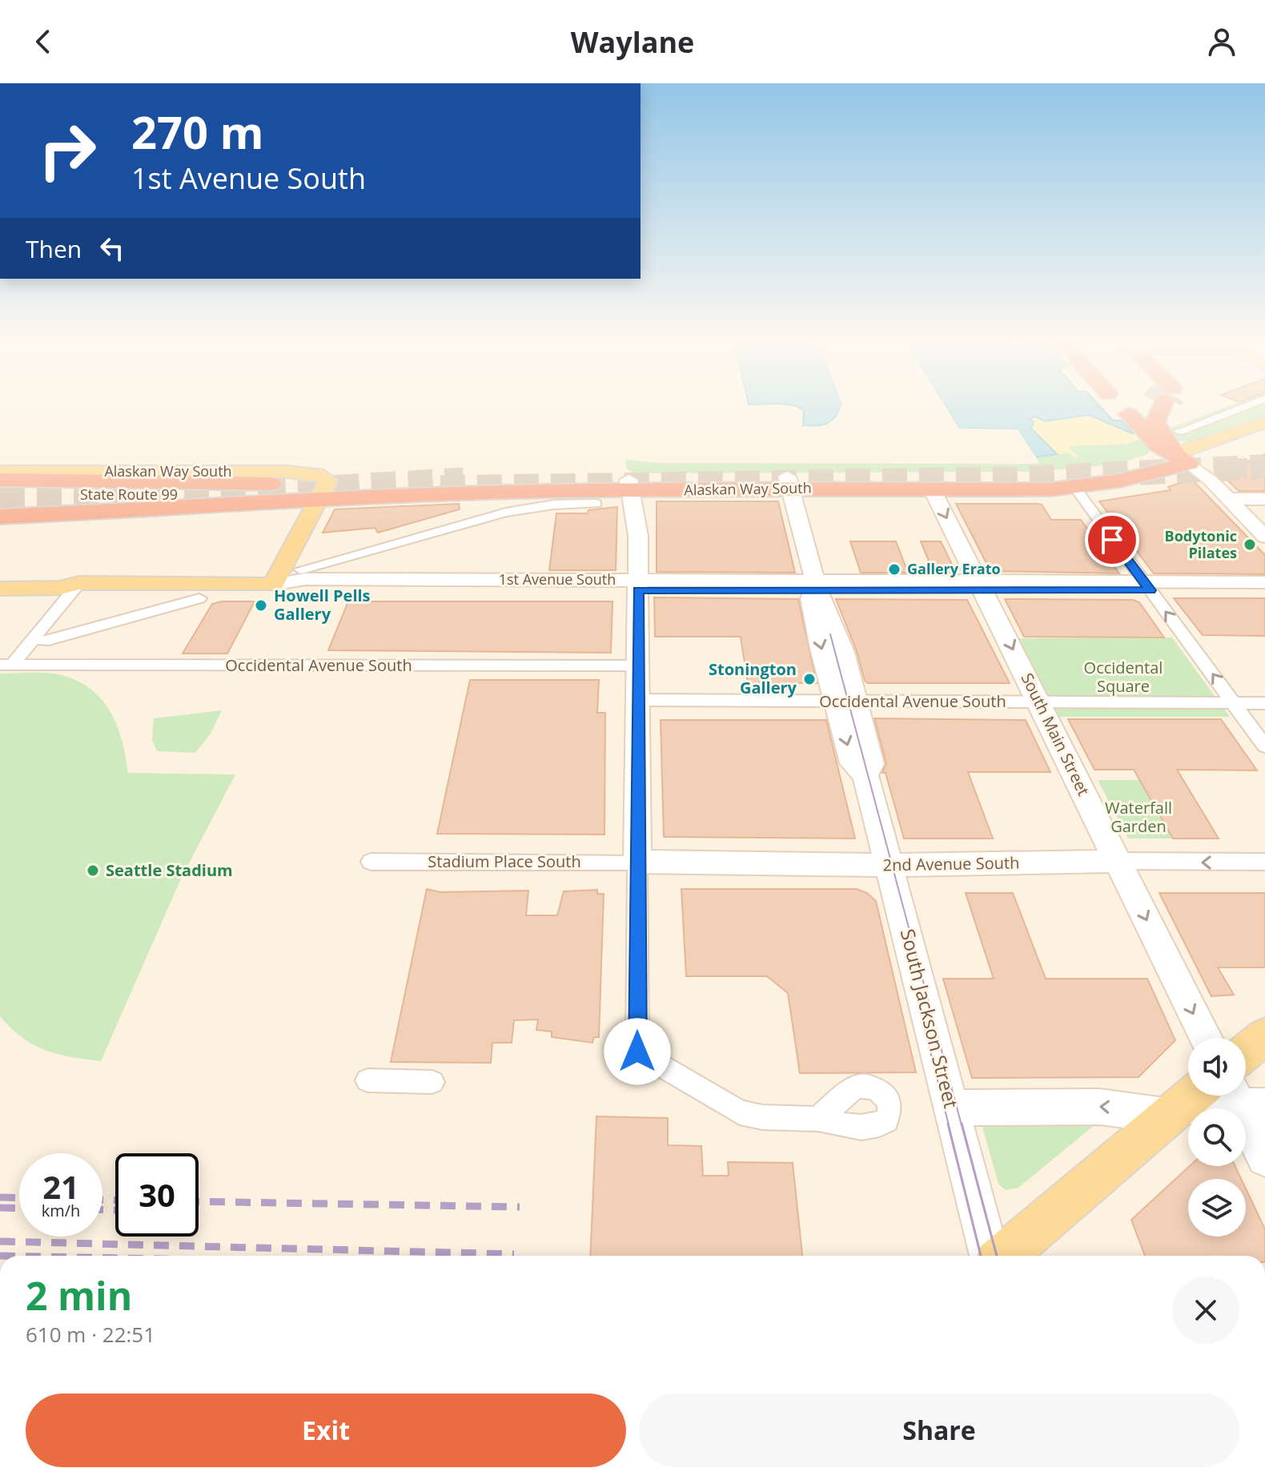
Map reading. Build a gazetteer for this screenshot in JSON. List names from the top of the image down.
{
  "streets": {
    "highway": ["Alaskan Way South", "State Route 99"],
    "main road": [
      "1st Avenue South",
      "South Main Street",
      "2nd Avenue South",
      "South Jackson Street"
    ],
    "street": ["Occidental Avenue South", "Stadium Place South"]
  },
  "crossings": [
    ["Alaskan Way South", "South Main Street"],
    ["Alaskan Way South", "South Jackson Street"],
    ["1st Avenue South", "South Main Street"],
    ["1st Avenue South", "South Jackson Street"],
    ["Occidental Avenue South", "South Main Street"],
    ["Occidental Avenue South", "South Jackson Street"],
    ["South Main Street", "2nd Avenue South"],
    ["Stadium Place South", "2nd Avenue South"],
    ["2nd Avenue South", "South Jackson Street"]
  ],
  "one_way": ["South Main Street"],
  "parks": ["Occidental Square", "Waterfall Garden"],
  "places": [
    "Bodytonic Pilates",
    "Gallery Erato",
    "Howell Pells Gallery",
    "Stonington Gallery",
    "Seattle Stadium"
  ],
  "page": {
    "header": "Waylane",
    "turn": ["270 m", "1st Avenue South"],
    "then": "Then",
    "speed": "21 km/h",
    "limit": "30",
    "heading": ["2 min", "610 m · 22:51"],
    "buttons": ["Exit", "Share"]
  }
}
